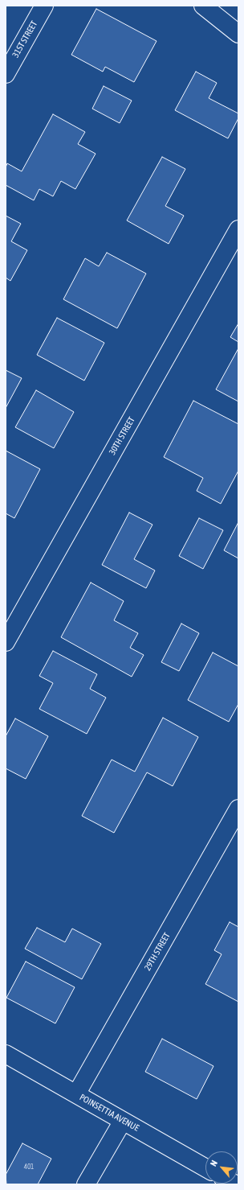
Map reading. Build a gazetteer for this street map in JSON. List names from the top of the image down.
{
  "streets": {
    "street": [
      "31ST STREET",
      "30TH STREET",
      "29TH STREET",
      "POINSETTIA AVENUE"
    ]
  },
  "crossings": [
    ["29TH STREET", "POINSETTIA AVENUE"]
  ],
  "house_numbers": ["401"],
  "north": "top left"
}
